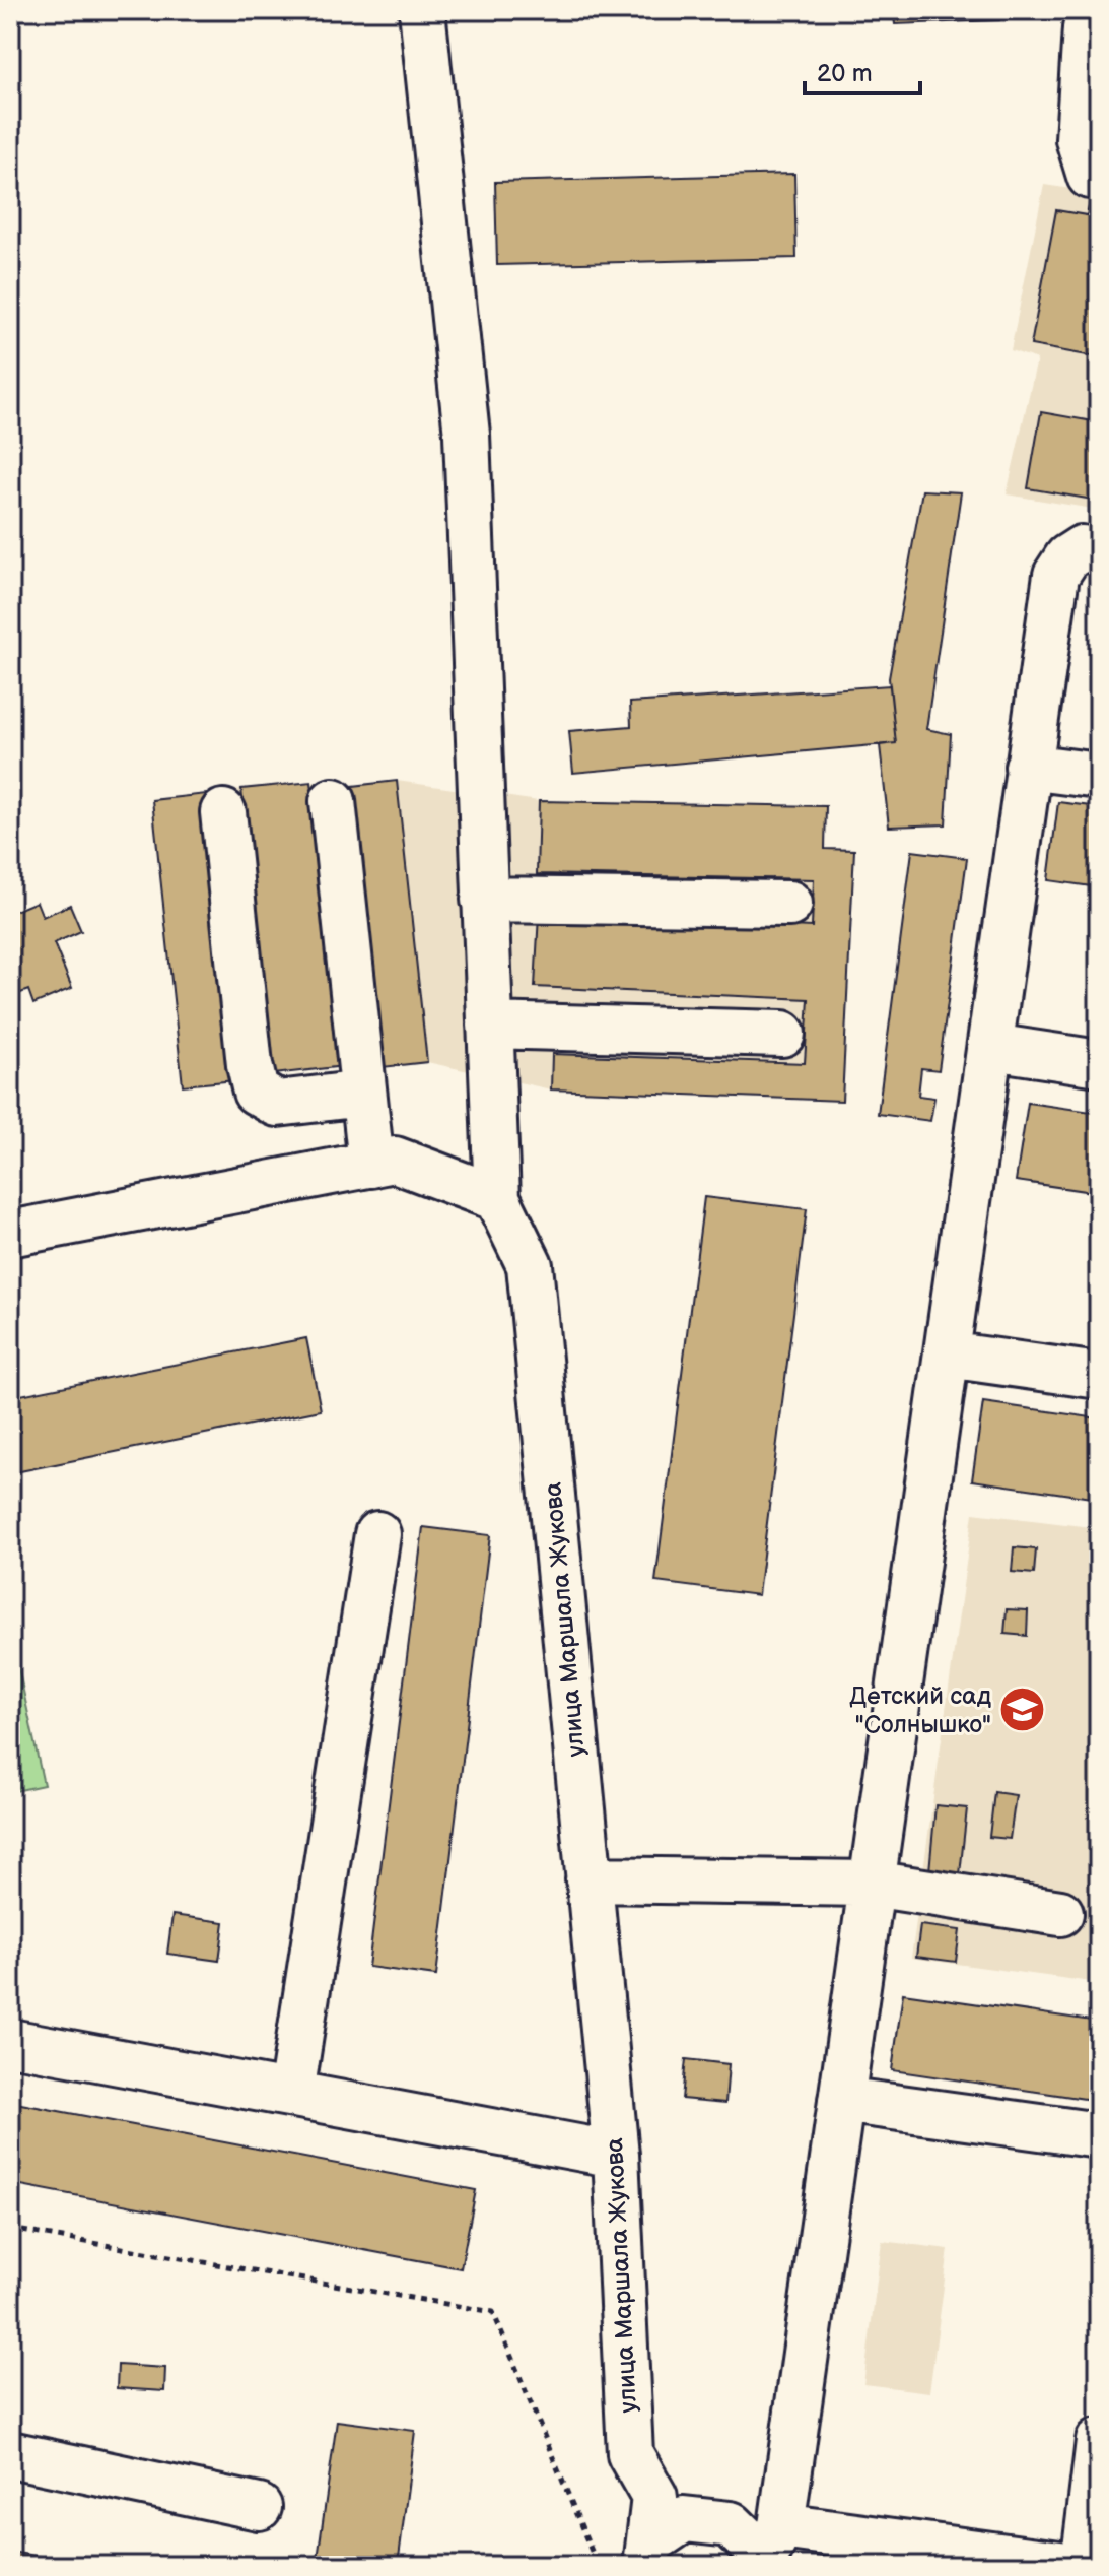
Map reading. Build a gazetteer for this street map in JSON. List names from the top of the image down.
{
  "streets": {
    "street": ["улица Маршала Жукова"]
  },
  "places": {
    "school or university": ["Детский сад \"Солнышко\""]
  },
  "scale_bar": "20 m"
}
